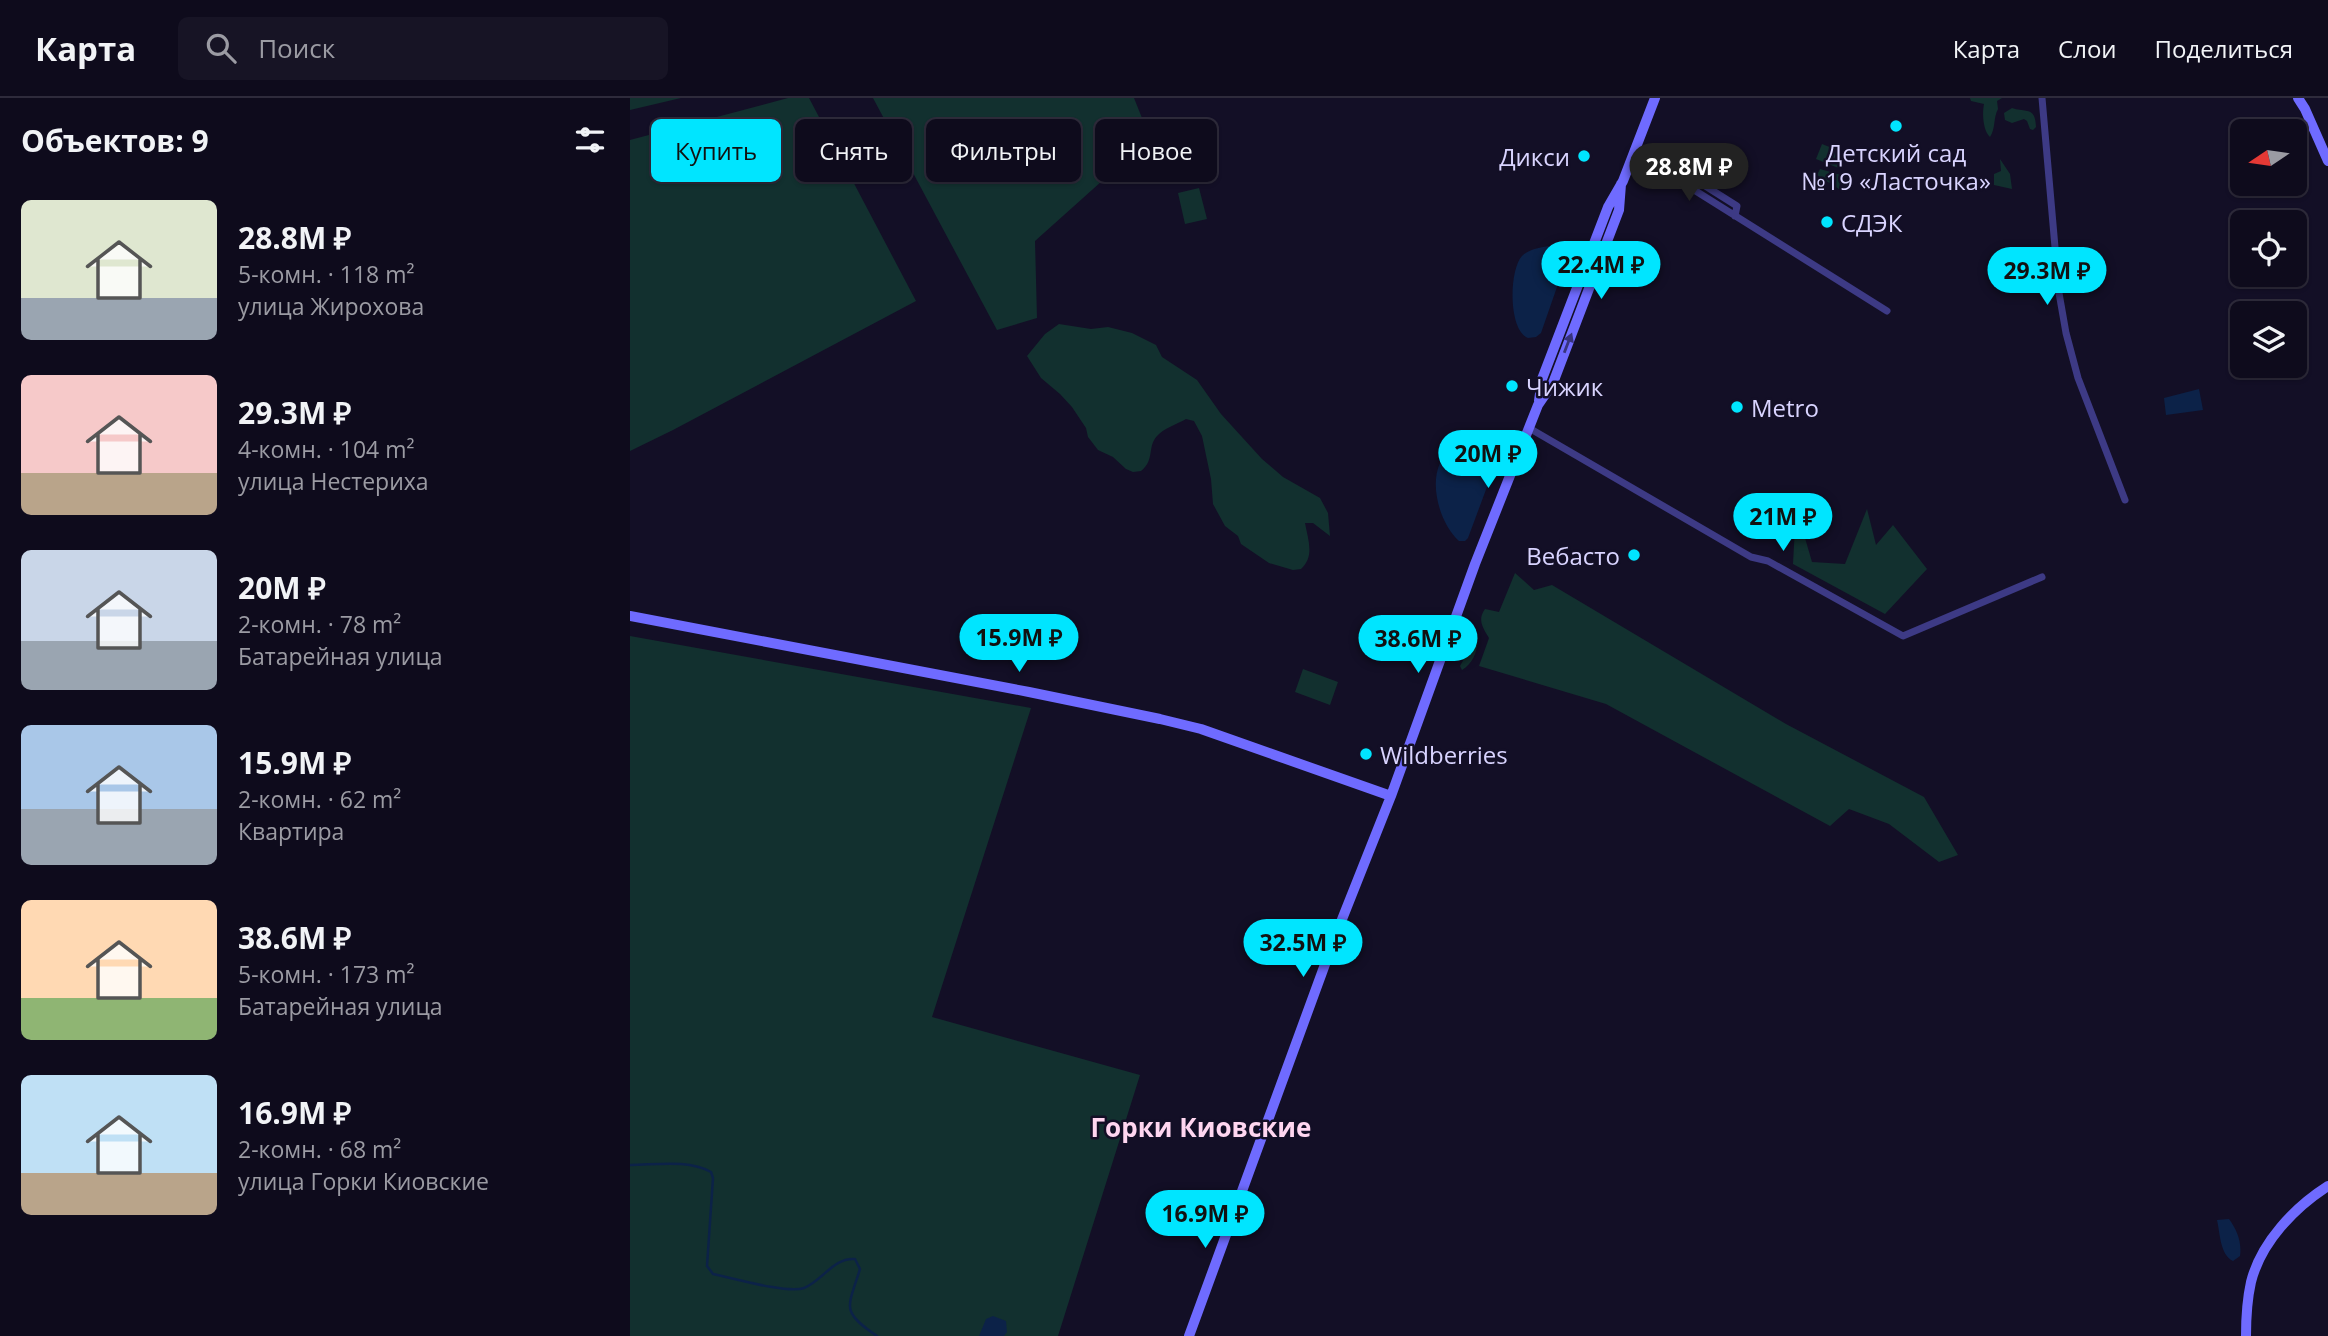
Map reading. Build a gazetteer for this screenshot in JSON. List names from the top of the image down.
{
  "districts": ["Горки Киовские"],
  "places": [
    "Детский сад №19 «Ласточка»",
    "Дикси",
    "СДЭК",
    "Чижик",
    "Metro",
    "Вебасто",
    "Wildberries"
  ],
  "north": "left",
  "page": {
    "header": "Карта",
    "search": "Поиск",
    "nav": ["Карта", "Слои", "Поделиться"],
    "heading": "Объектов: 9",
    "chip": [
      "Купить",
      "Снять",
      "Фильтры",
      "Новое"
    ],
    "price": [
      "28.8M ₽",
      "22.4M ₽",
      "29.3M ₽",
      "20M ₽",
      "21M ₽",
      "15.9M ₽",
      "38.6M ₽",
      "32.5M ₽",
      "16.9M ₽"
    ],
    "list": [
      {
        "name": "28.8M ₽",
        "note": "5-комн. · 118 m² · улица Жирохова"
      },
      {
        "name": "29.3M ₽",
        "note": "4-комн. · 104 m² · улица Нестериха"
      },
      {
        "name": "20M ₽",
        "note": "2-комн. · 78 m² · Батарейная улица"
      },
      {
        "name": "15.9M ₽",
        "note": "2-комн. · 62 m² · Квартира"
      },
      {
        "name": "38.6M ₽",
        "note": "5-комн. · 173 m² · Батарейная улица"
      },
      {
        "name": "16.9M ₽",
        "note": "2-комн. · 68 m² · улица Горки Киовские"
      }
    ]
  }
}
